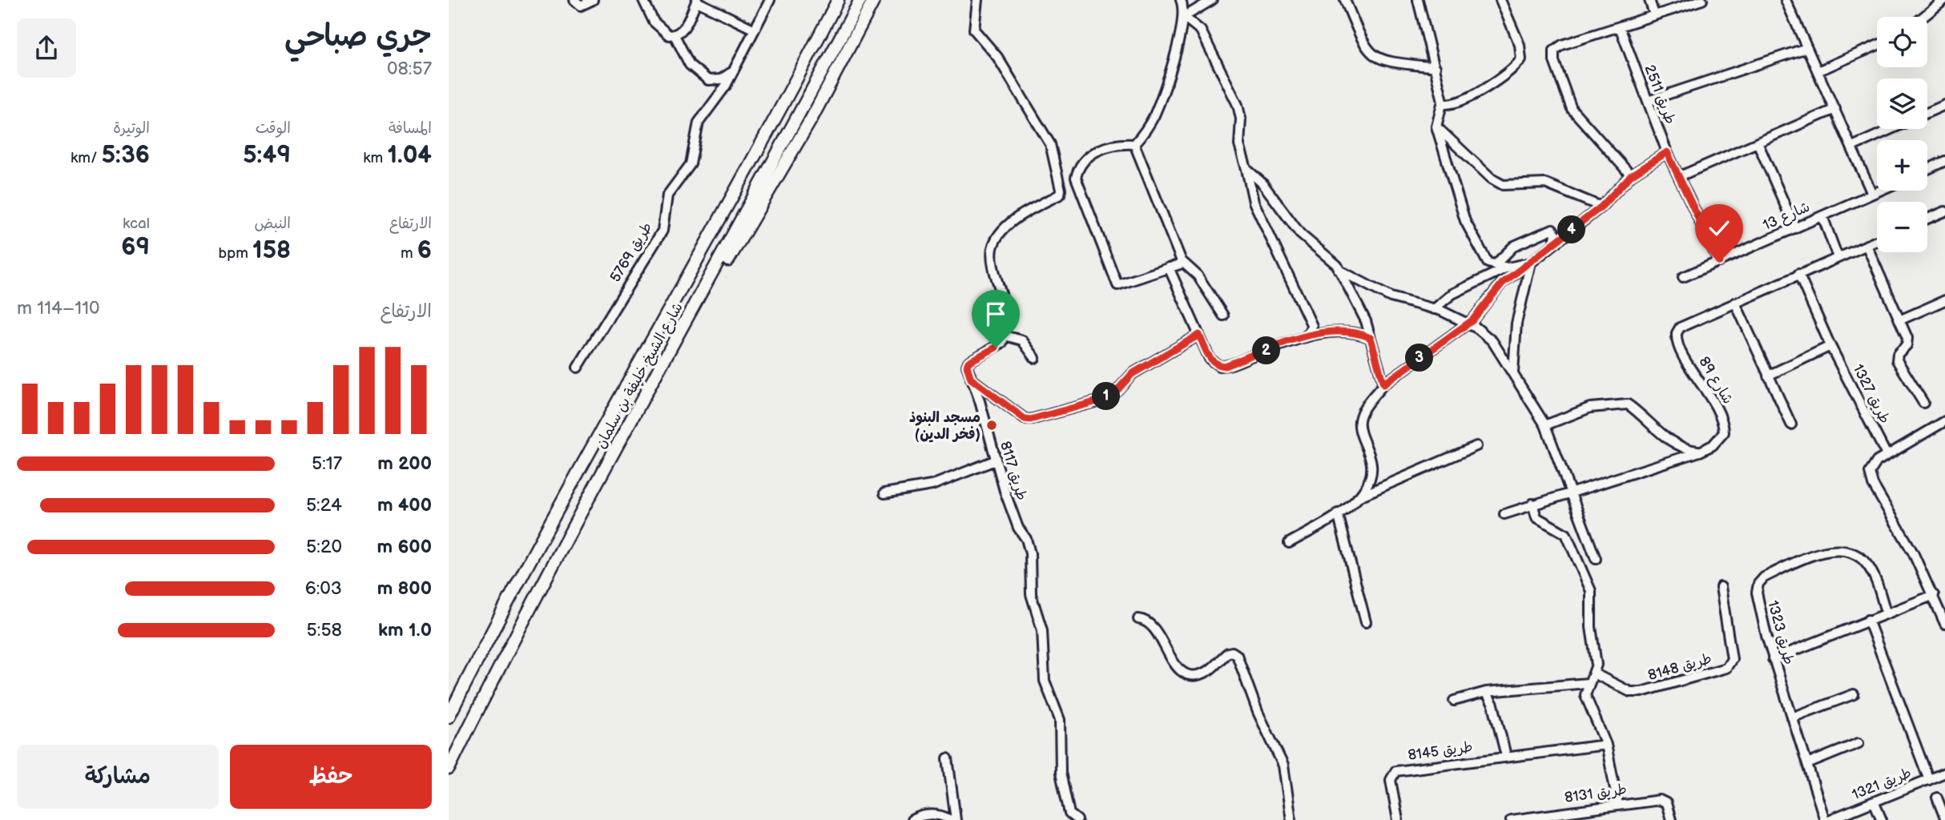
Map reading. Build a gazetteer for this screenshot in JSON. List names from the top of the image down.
{
  "streets": {
    "highway": ["شارع الشيخ خليفة بن سلمان"],
    "street": [
      "طريق 2511",
      "شارع 13",
      "طريق 5769",
      "شارع 89",
      "طريق 1327",
      "طريق 8117",
      "طريق 1323",
      "طريق 8148",
      "طريق 8145",
      "طريق 1321",
      "طريق 8131"
    ]
  },
  "crossings": [
    ["طريق 2511", "شارع 13"],
    ["طريق 1323", "طريق 1321"]
  ],
  "places": ["مسجد البنوذ (فخر الدين)"],
  "page": {
    "heading": ["جري صباحي", "08:57"],
    "map_buttons": ["+", "−"],
    "stats": [
      ["المسافة", "1.04 km"],
      ["الوقت", "5:49"],
      ["الوتيرة", "5:36 /km"],
      ["الارتفاع", "6 m"],
      ["النبض", "158 bpm"],
      ["kcal", "69"]
    ],
    "pins": [
      "4",
      "2",
      "3",
      "1"
    ],
    "chart": ["الارتفاع", "110–114 m"],
    "list": [
      {
        "name": "200 m",
        "note": "5:17"
      },
      {
        "name": "400 m",
        "note": "5:24"
      },
      {
        "name": "600 m",
        "note": "5:20"
      },
      {
        "name": "800 m",
        "note": "6:03"
      },
      {
        "name": "1.0 km",
        "note": "5:58"
      }
    ],
    "buttons": ["حفظ", "مشاركة"]
  }
}
